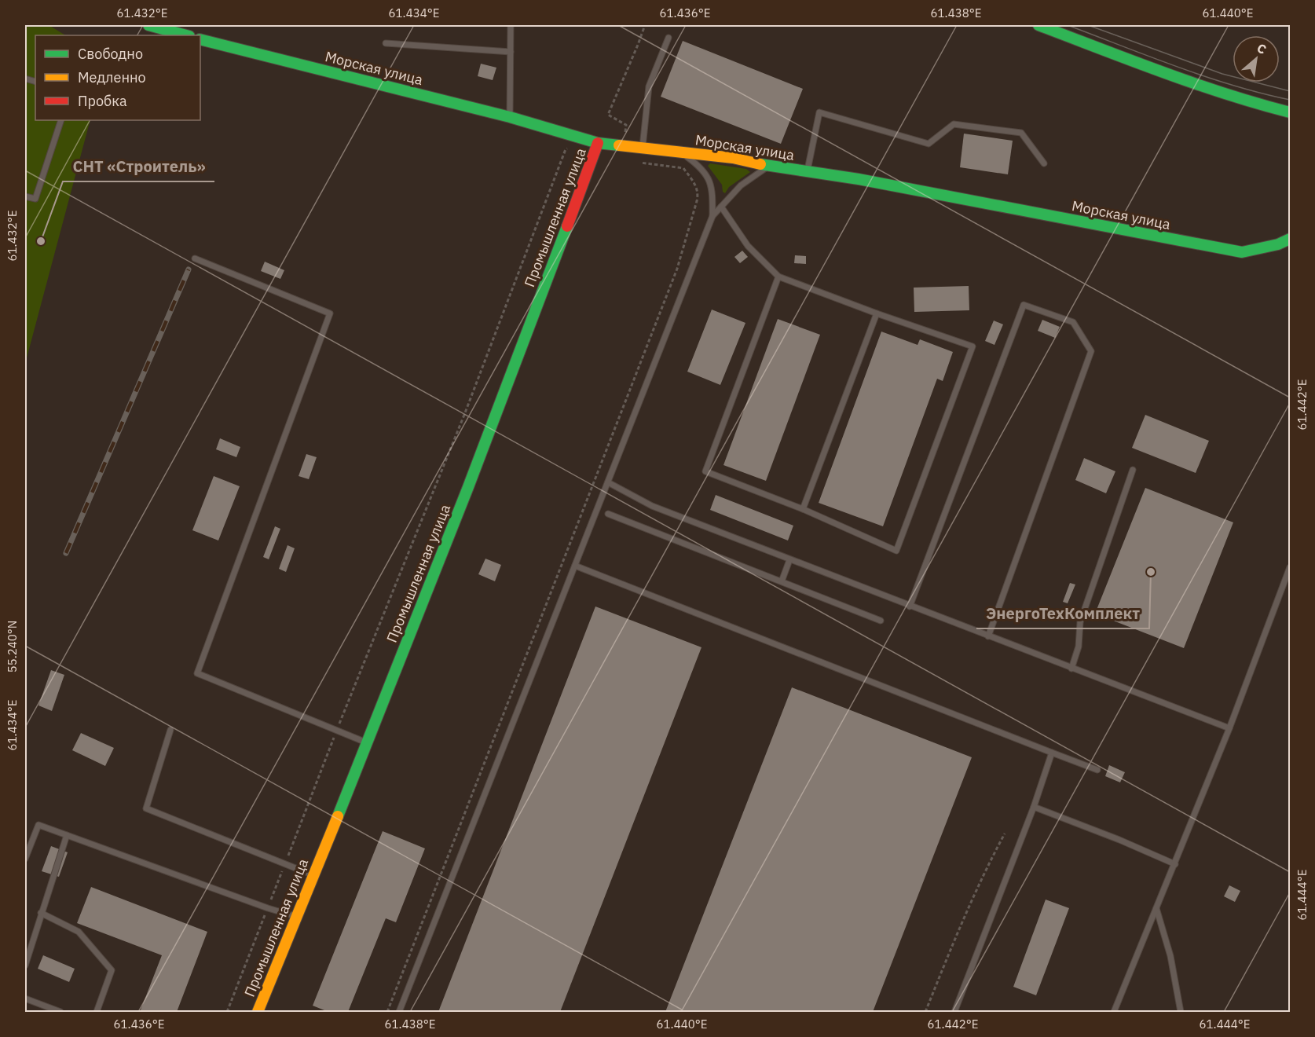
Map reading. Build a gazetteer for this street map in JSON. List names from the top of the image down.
{
  "streets": {
    "street": ["Морская улица", "Промышленная улица"]
  },
  "crossings": [
    ["Морская улица", "Промышленная улица"]
  ],
  "places": ["СНТ «Строитель»", "ЭнергоТехКомплект"],
  "legend": ["Свободно", "Медленно", "Пробка"],
  "north": "top right",
  "coordinates": [
    "61.432°E",
    "61.434°E",
    "61.436°E",
    "61.438°E",
    "61.440°E",
    "61.442°E",
    "55.240°N",
    "61.444°E"
  ]
}
